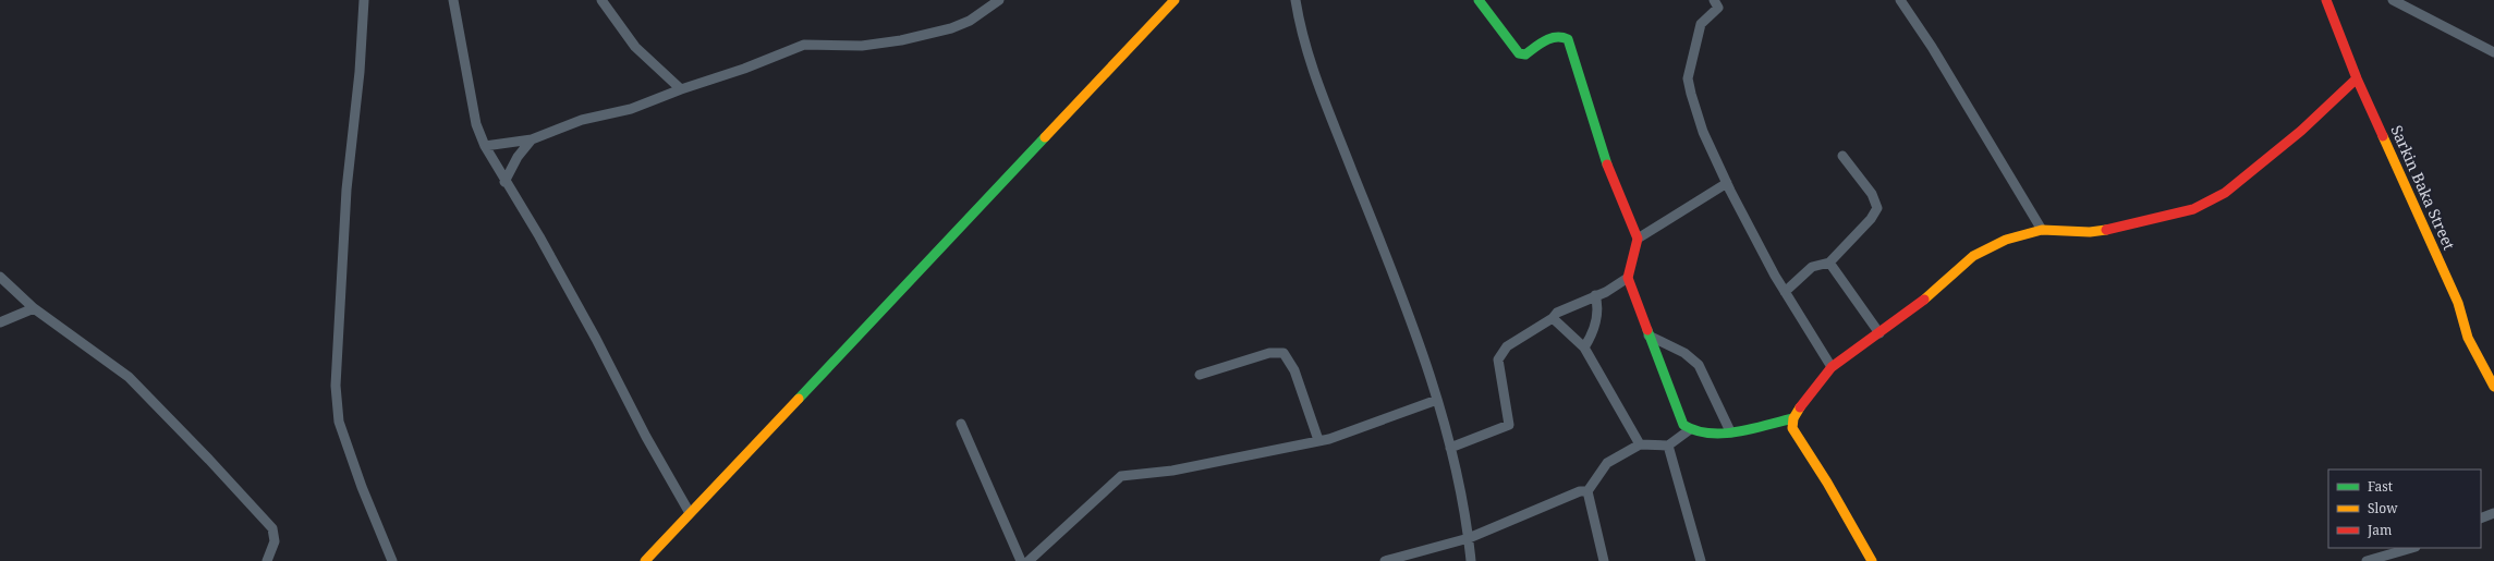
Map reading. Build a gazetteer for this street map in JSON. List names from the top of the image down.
{
  "streets": {
    "street": ["Sarkin Baka Street"]
  },
  "legend": ["Fast", "Slow", "Jam"]
}
